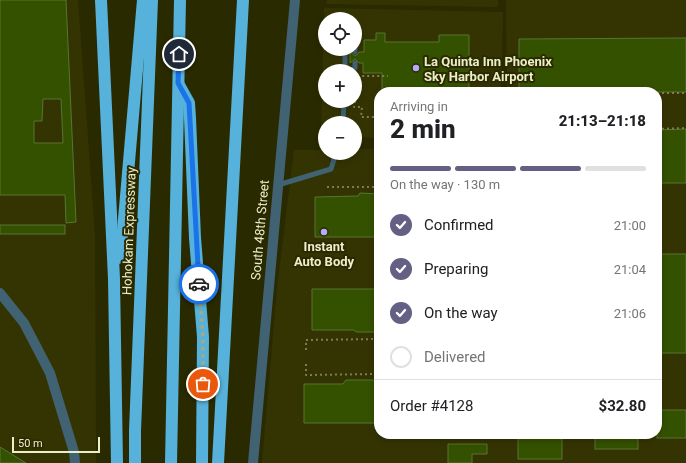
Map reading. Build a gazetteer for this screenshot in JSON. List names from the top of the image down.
{
  "streets": {
    "highway": ["South 48th Street", "Hohokam Expressway"]
  },
  "places": ["La Quinta Inn Phoenix Sky Harbor Airport", "Instant Auto Body"],
  "scale_bar": "50 m",
  "page": {
    "map_buttons": ["+", "−"],
    "heading": ["2 min", "Arriving in", "21:13–21:18"],
    "panel": ["Order #4128", "$32.80"],
    "bar": "On the way · 130 m",
    "list": [
      ["Confirmed", "21:00"],
      ["Preparing", "21:04"],
      ["On the way", "21:06"],
      "Delivered"
    ],
    "scale": "50 m"
  }
}
